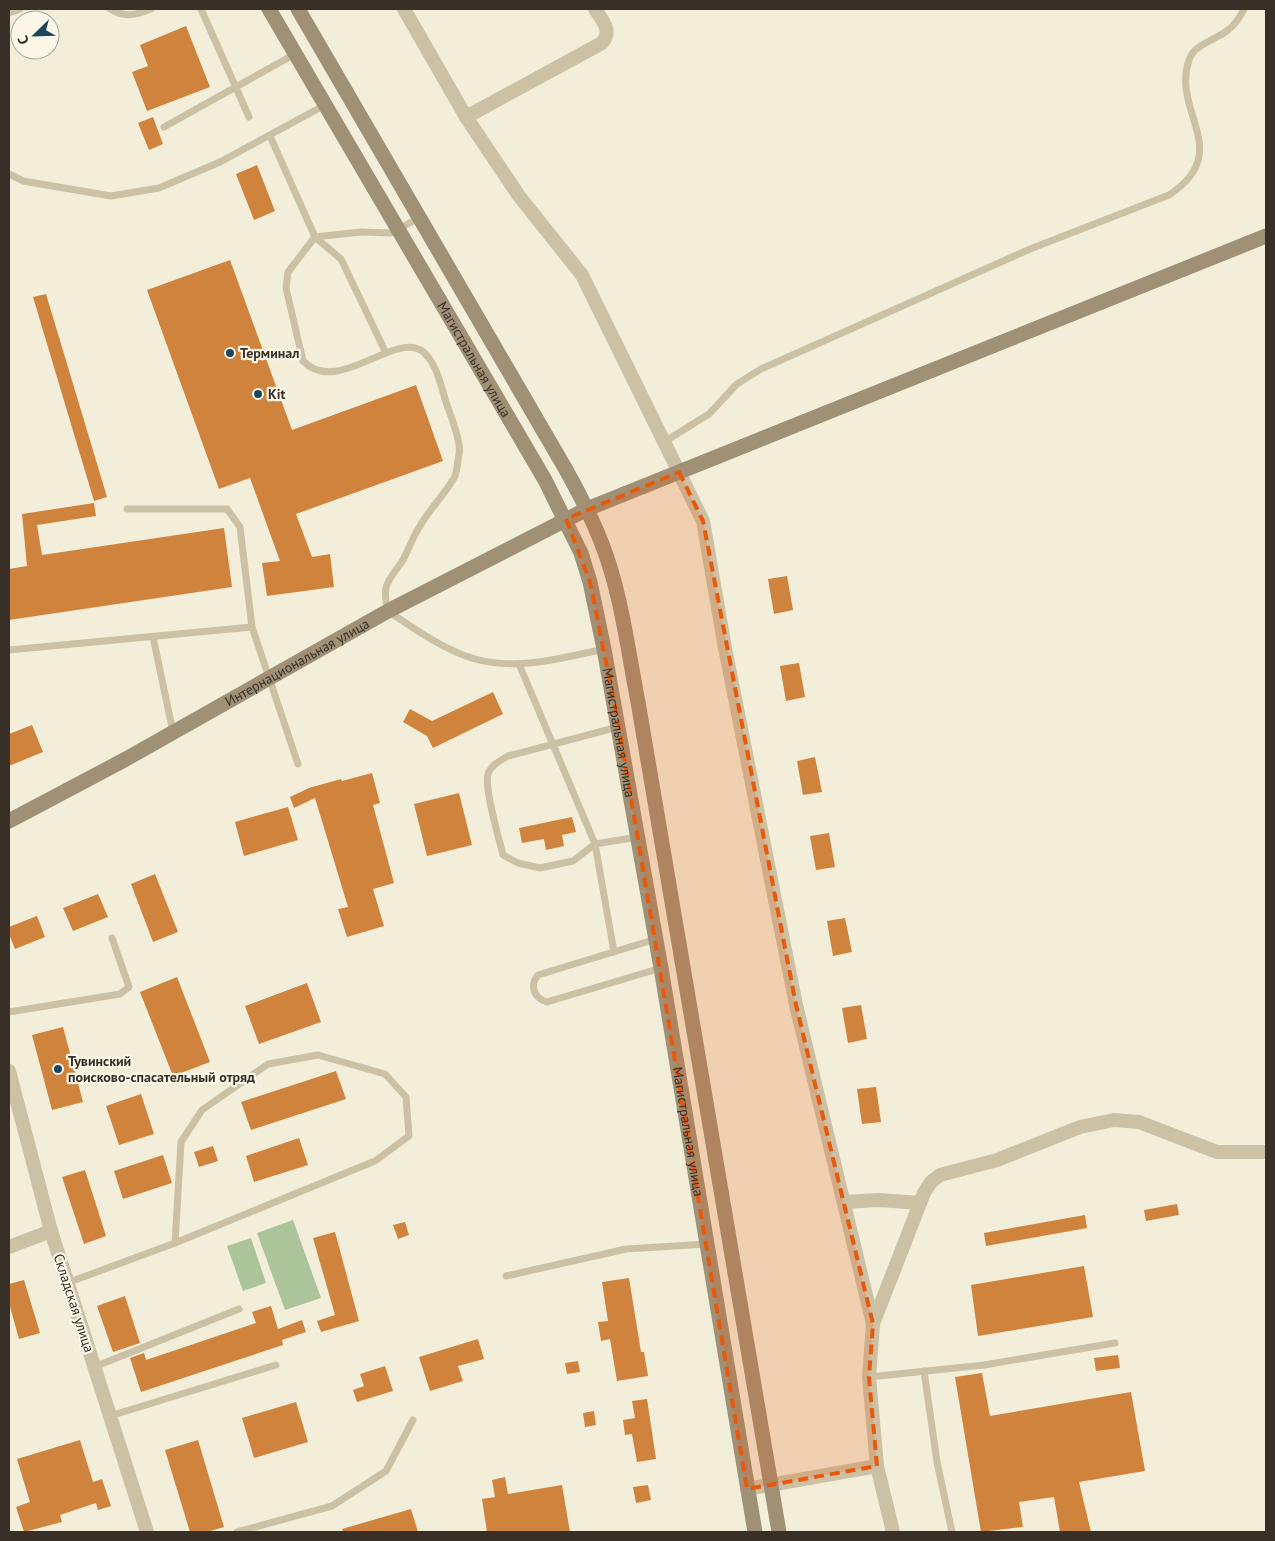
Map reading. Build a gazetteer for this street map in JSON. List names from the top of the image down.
{
  "streets": {
    "main road": ["Магистральная улица", "Интернациональная улица"],
    "street": ["Складская улица"]
  },
  "crossings": [
    ["Магистральная улица", "Интернациональная улица"]
  ],
  "places": ["Терминал", "Kit", "Тувинский поисково-спасательный отряд"],
  "north": "bottom left"
}
